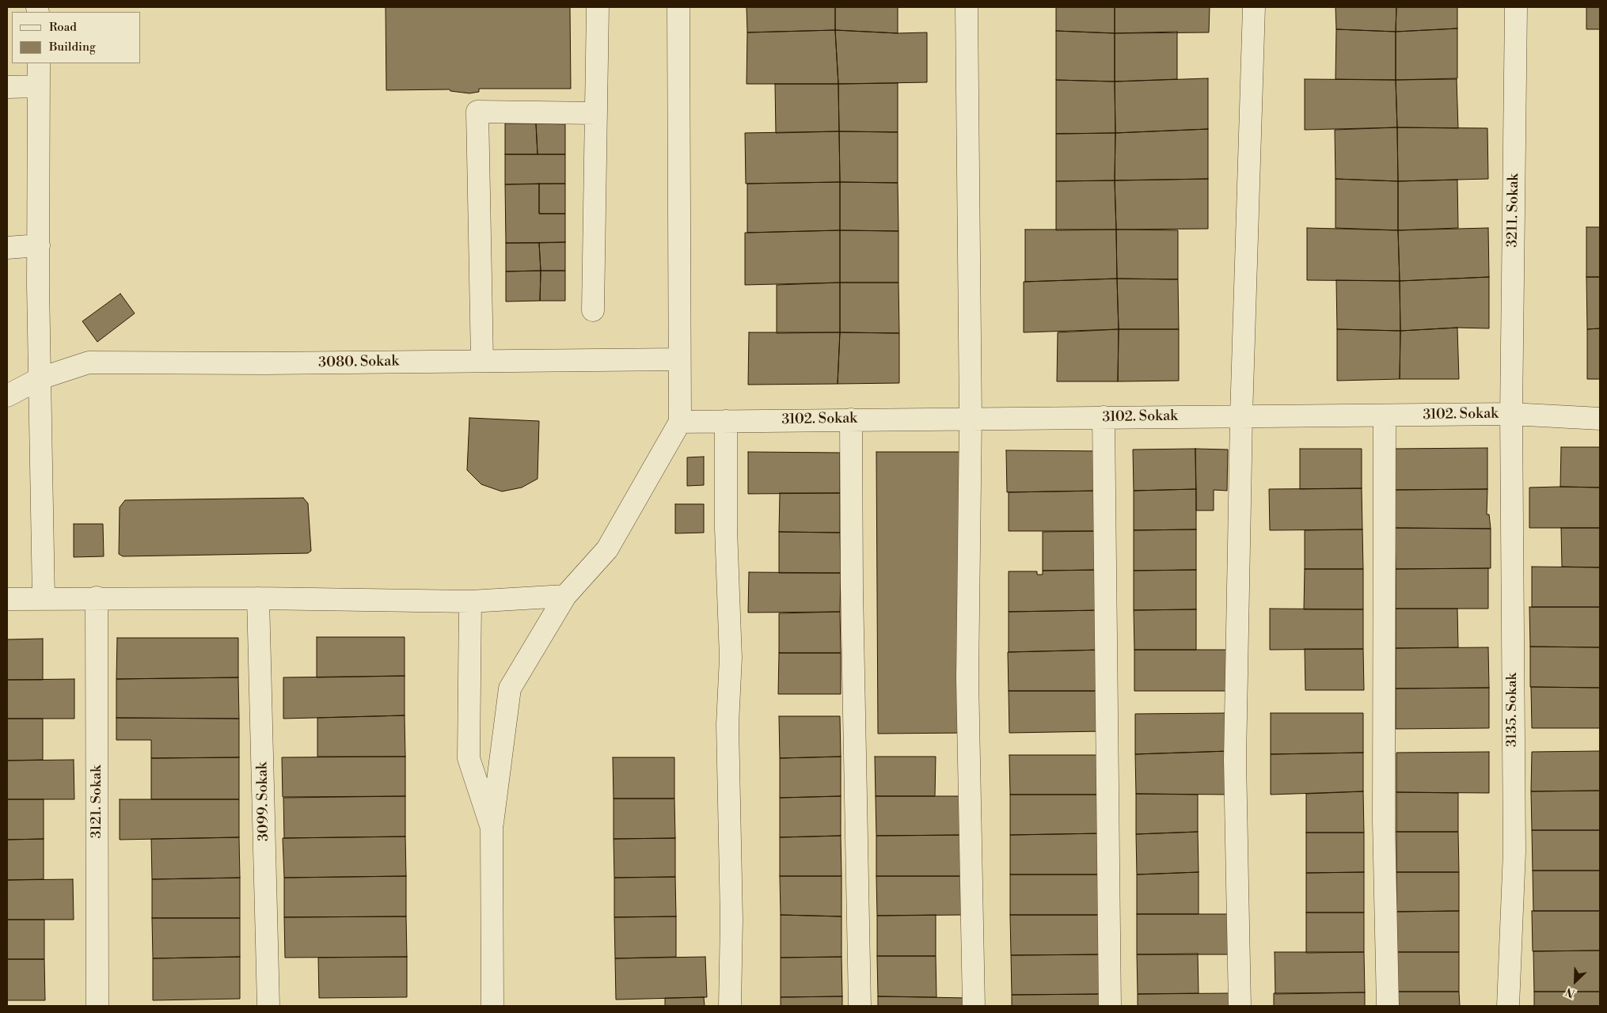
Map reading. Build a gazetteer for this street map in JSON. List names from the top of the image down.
{
  "streets": {
    "street": [
      "3211. Sokak",
      "3080. Sokak",
      "3102. Sokak",
      "3135. Sokak",
      "3121. Sokak",
      "3099. Sokak"
    ]
  },
  "crossings": [
    ["3211. Sokak", "3102. Sokak"],
    ["3211. Sokak", "3135. Sokak"],
    ["3102. Sokak", "3135. Sokak"]
  ],
  "legend": ["Road", "Building"],
  "north": "bottom left"
}
